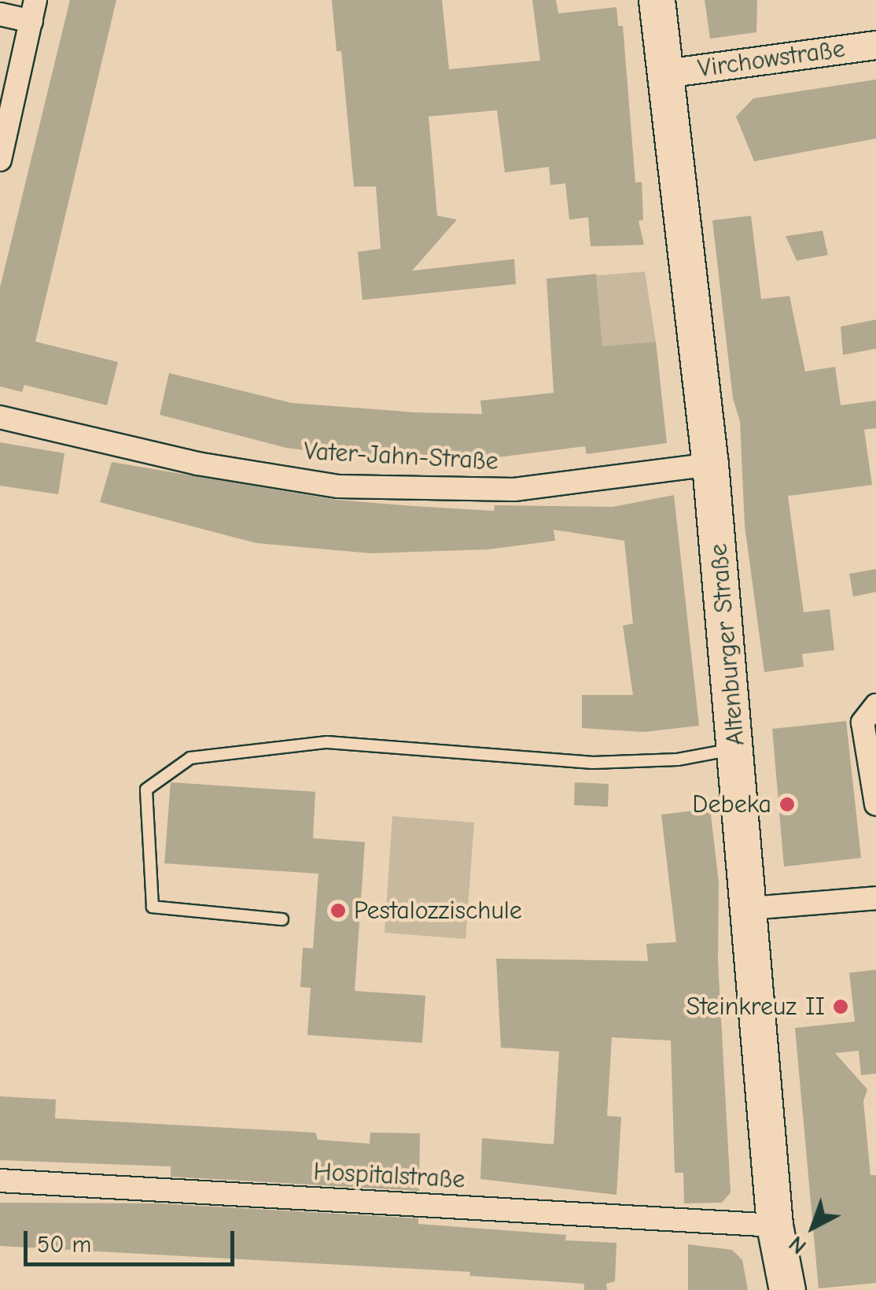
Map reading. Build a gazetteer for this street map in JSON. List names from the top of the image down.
{
  "streets": {
    "main road": ["Altenburger Straße"],
    "street": ["Virchowstraße", "Vater-Jahn-Straße", "Hospitalstraße"]
  },
  "crossings": [
    ["Virchowstraße", "Altenburger Straße"],
    ["Vater-Jahn-Straße", "Altenburger Straße"],
    ["Altenburger Straße", "Hospitalstraße"]
  ],
  "places": ["Debeka", "Pestalozzischule", "Steinkreuz II"],
  "scale_bar": "50 m",
  "north": "bottom left"
}
